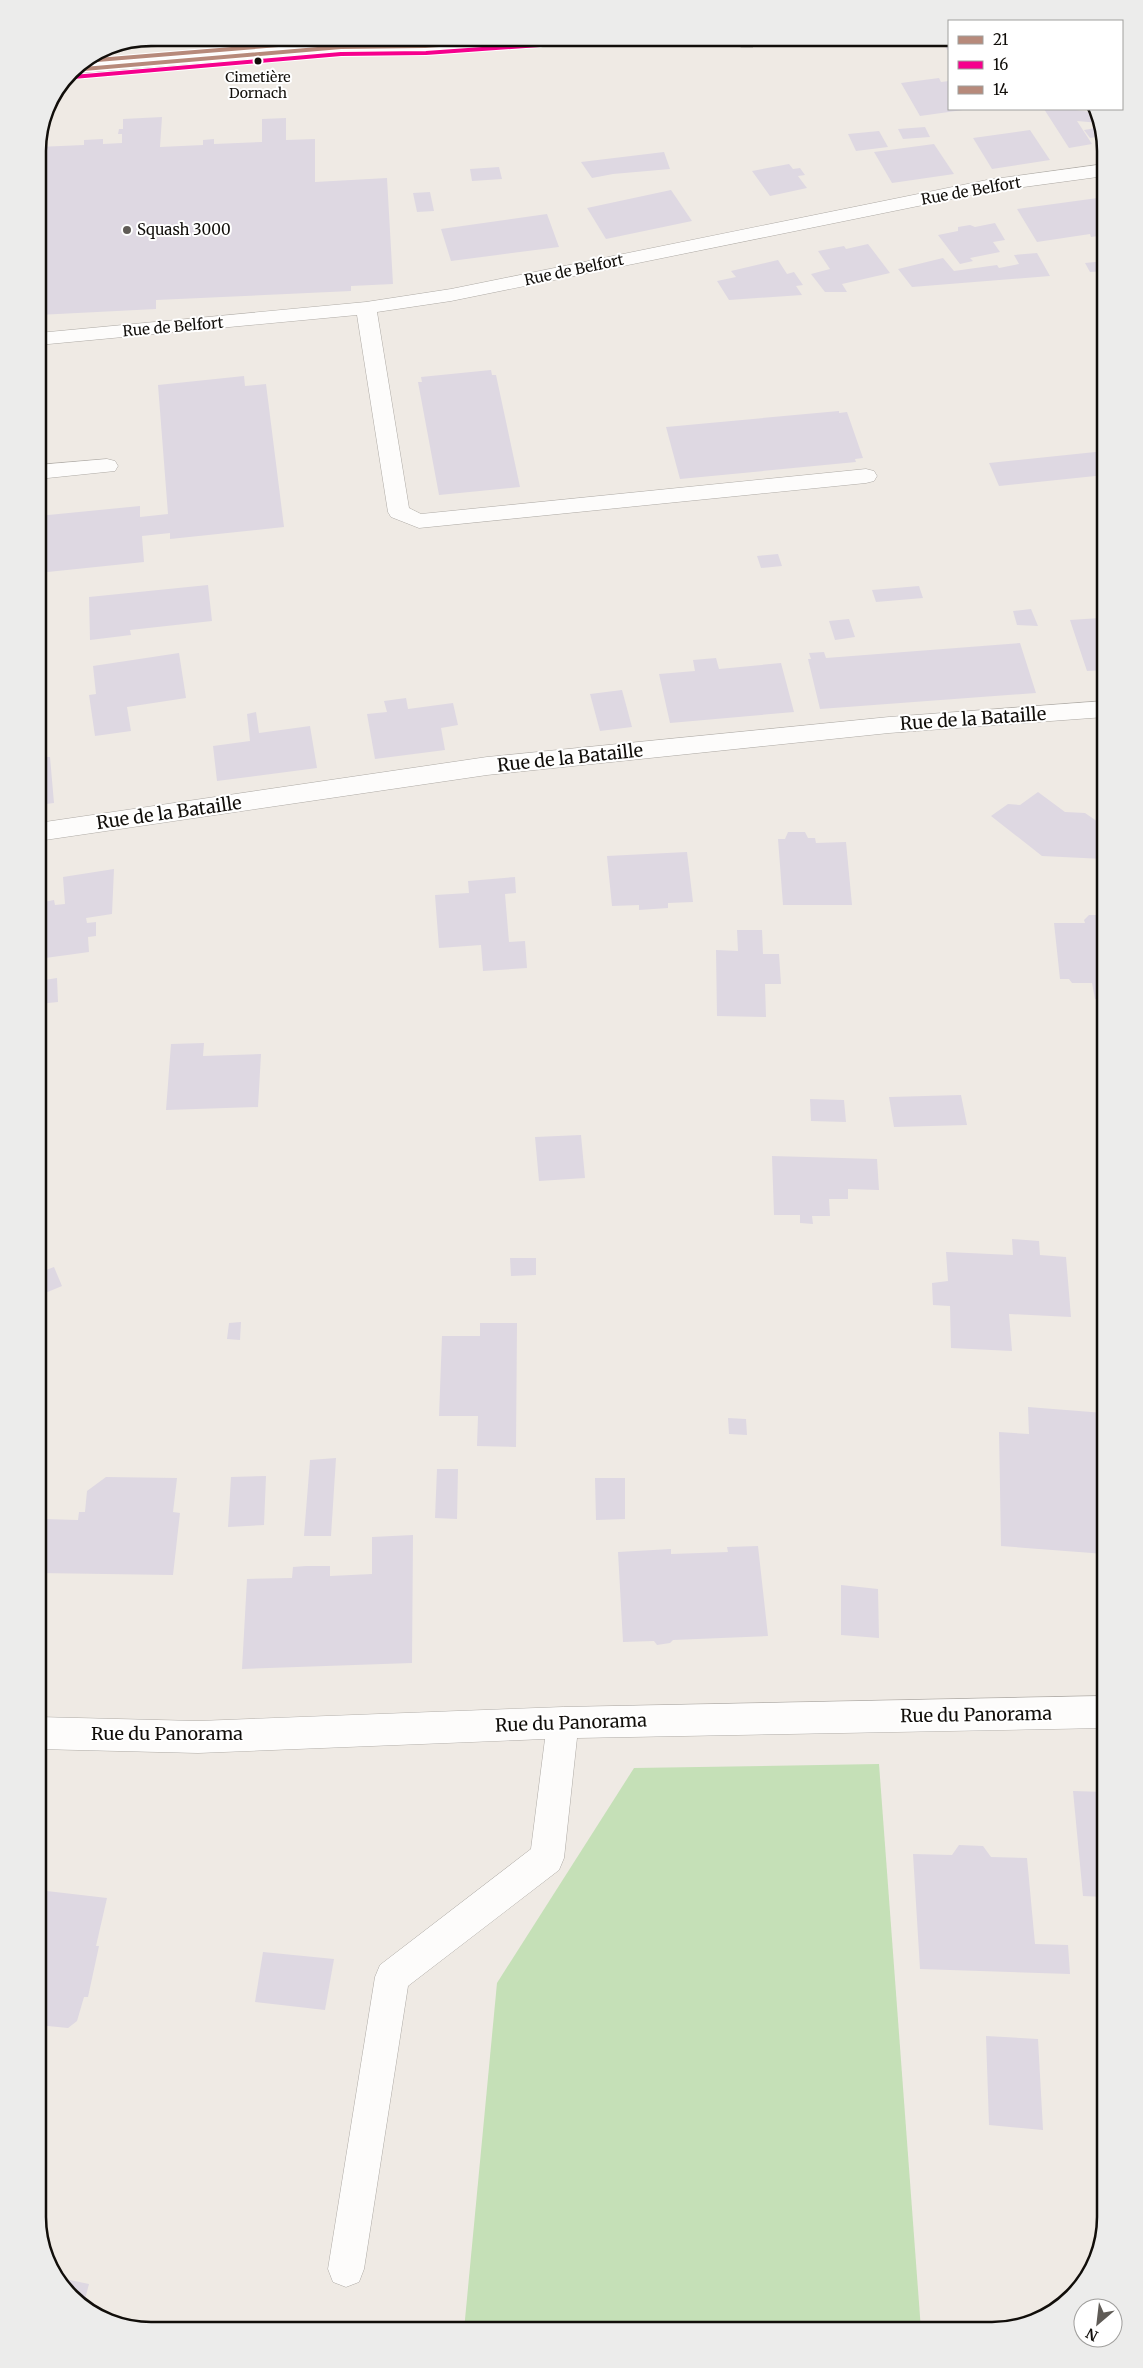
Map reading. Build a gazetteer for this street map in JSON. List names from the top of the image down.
{
  "streets": {
    "street": ["Rue de Belfort", "Rue de la Bataille", "Rue du Panorama"]
  },
  "places": ["Cimetière Dornach", "Squash 3000"],
  "lines": ["transit line 21", "transit line 16", "transit line 14"],
  "legend": ["21", "16", "14"],
  "north": "bottom left"
}
